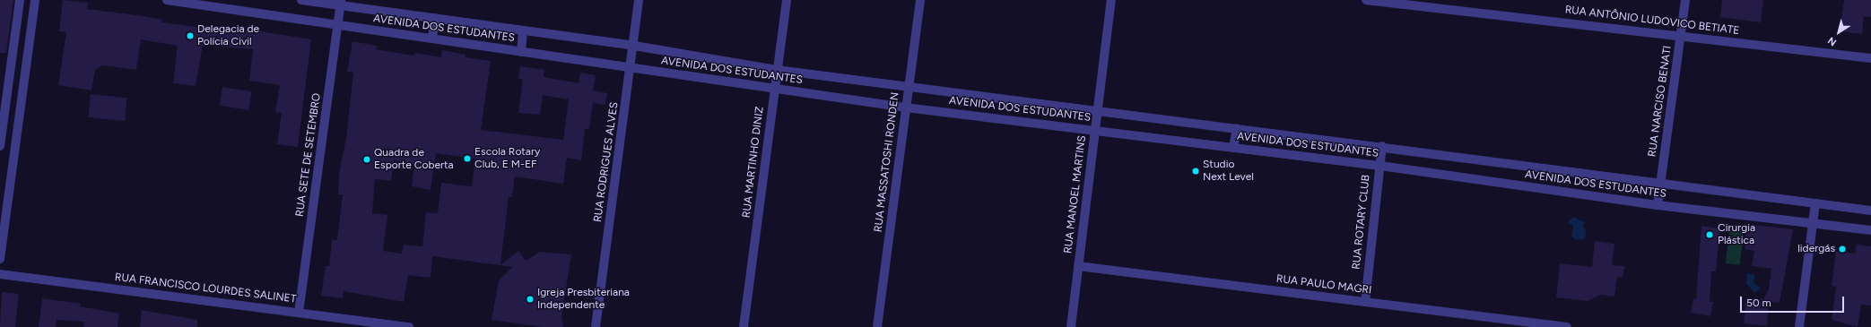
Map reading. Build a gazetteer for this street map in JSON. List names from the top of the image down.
{
  "streets": {
    "street": [
      "RUA ANTÔNIO LUDOVICO BETIATE",
      "AVENIDA DOS ESTUDANTES",
      "RUA NARCISO BENATI",
      "RUA SETE DE SETEMBRO",
      "RUA RODRIGUES ALVES",
      "RUA MARTINHO DINIZ",
      "RUA MASSATOSHI RONDEN",
      "RUA MANOEL MARTINS",
      "RUA ROTARY CLUB",
      "RUA PAULO MAGRI",
      "RUA FRANCISCO LOURDES SALINET"
    ]
  },
  "crossings": [
    ["RUA ANTÔNIO LUDOVICO BETIATE", "RUA NARCISO BENATI"],
    ["AVENIDA DOS ESTUDANTES", "RUA NARCISO BENATI"],
    ["AVENIDA DOS ESTUDANTES", "RUA SETE DE SETEMBRO"],
    ["AVENIDA DOS ESTUDANTES", "RUA RODRIGUES ALVES"],
    ["AVENIDA DOS ESTUDANTES", "RUA MARTINHO DINIZ"],
    ["AVENIDA DOS ESTUDANTES", "RUA MASSATOSHI RONDEN"],
    ["AVENIDA DOS ESTUDANTES", "RUA MANOEL MARTINS"],
    ["AVENIDA DOS ESTUDANTES", "RUA ROTARY CLUB"],
    ["RUA SETE DE SETEMBRO", "RUA FRANCISCO LOURDES SALINET"],
    ["RUA MANOEL MARTINS", "RUA PAULO MAGRI"],
    ["RUA ROTARY CLUB", "RUA PAULO MAGRI"]
  ],
  "places": [
    "Delegacia de Polícia Civil",
    "Escola Rotary Club, E M-EF",
    "Quadra de Esporte Coberta",
    "Studio Next Level",
    "Cirurgia Plástica",
    "lidergás",
    "Igreja Presbiteriana Independente"
  ],
  "scale_bar": "50 m",
  "north": "bottom left"
}
